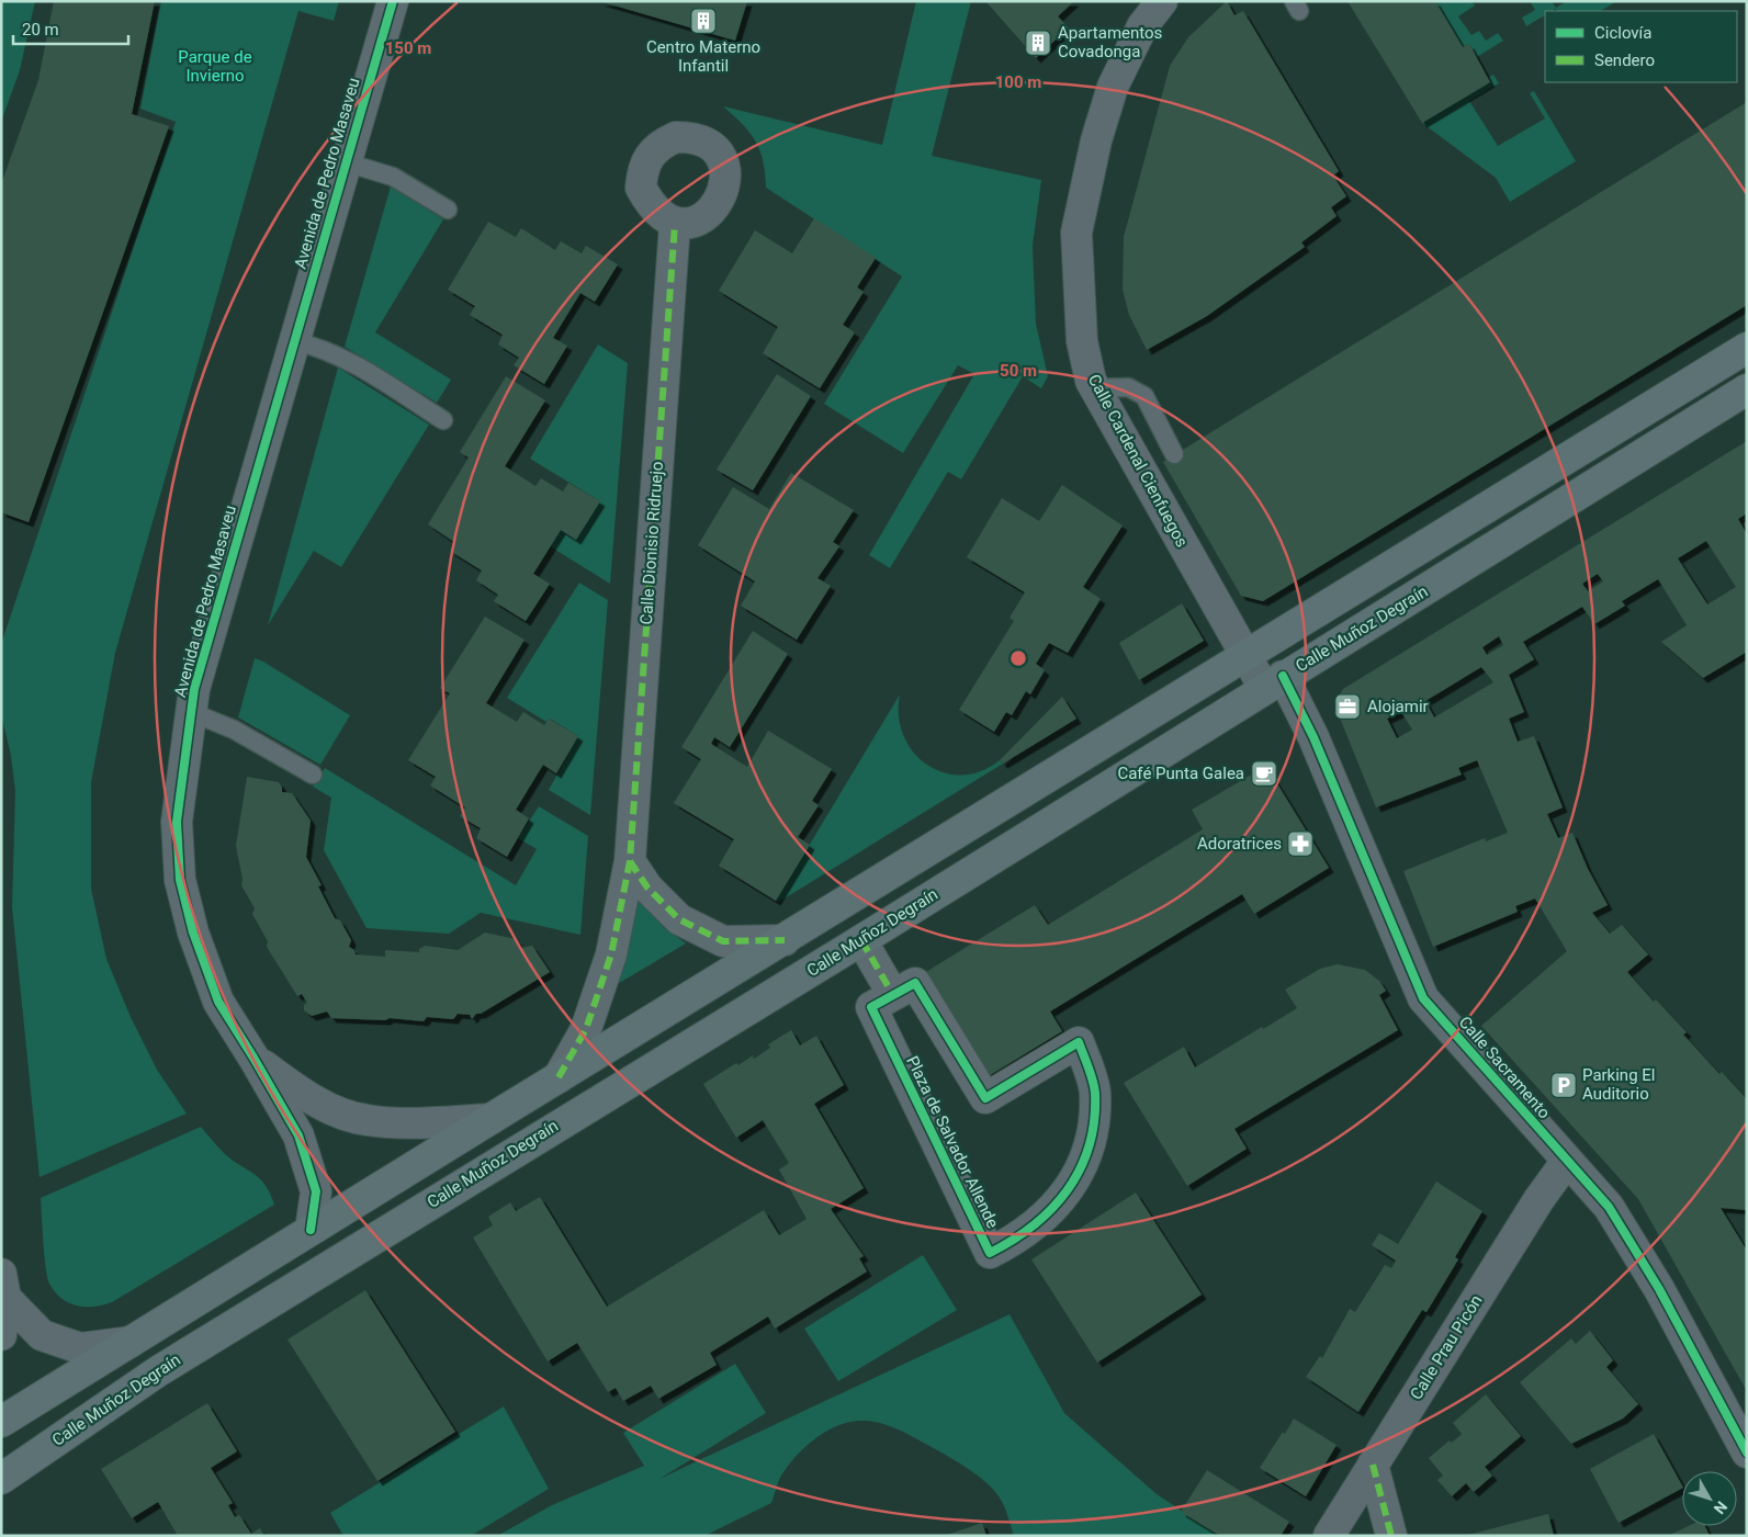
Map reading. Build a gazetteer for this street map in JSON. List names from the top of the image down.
{
  "streets": {
    "highway": ["Calle Muñoz Degraín"],
    "street": [
      "Avenida de Pedro Masaveu",
      "Calle Cardenal Cienfuegos",
      "Calle Dionisio Ridruejo",
      "Calle Sacramento",
      "Plaza de Salvador Allende",
      "Calle Prau Picón"
    ]
  },
  "crossings": [
    ["Calle Cardenal Cienfuegos", "Calle Muñoz Degraín"],
    ["Calle Cardenal Cienfuegos", "Calle Sacramento"],
    ["Calle Muñoz Degraín", "Calle Sacramento"],
    ["Calle Sacramento", "Calle Prau Picón"]
  ],
  "parks": ["Parque de Invierno"],
  "places": {
    "building": ["Centro Materno Infantil", "Apartamentos Covadonga"],
    "office": ["Alojamir"],
    "cafe": ["Café Punta Galea"],
    "pharmacy": ["Adoratrices"],
    "parking": ["Parking El Auditorio"]
  },
  "legend": ["Ciclovía", "Sendero"],
  "scale_bar": "20 m",
  "north": "bottom right",
  "rings": ["150 m", "100 m", "50 m"]
}
